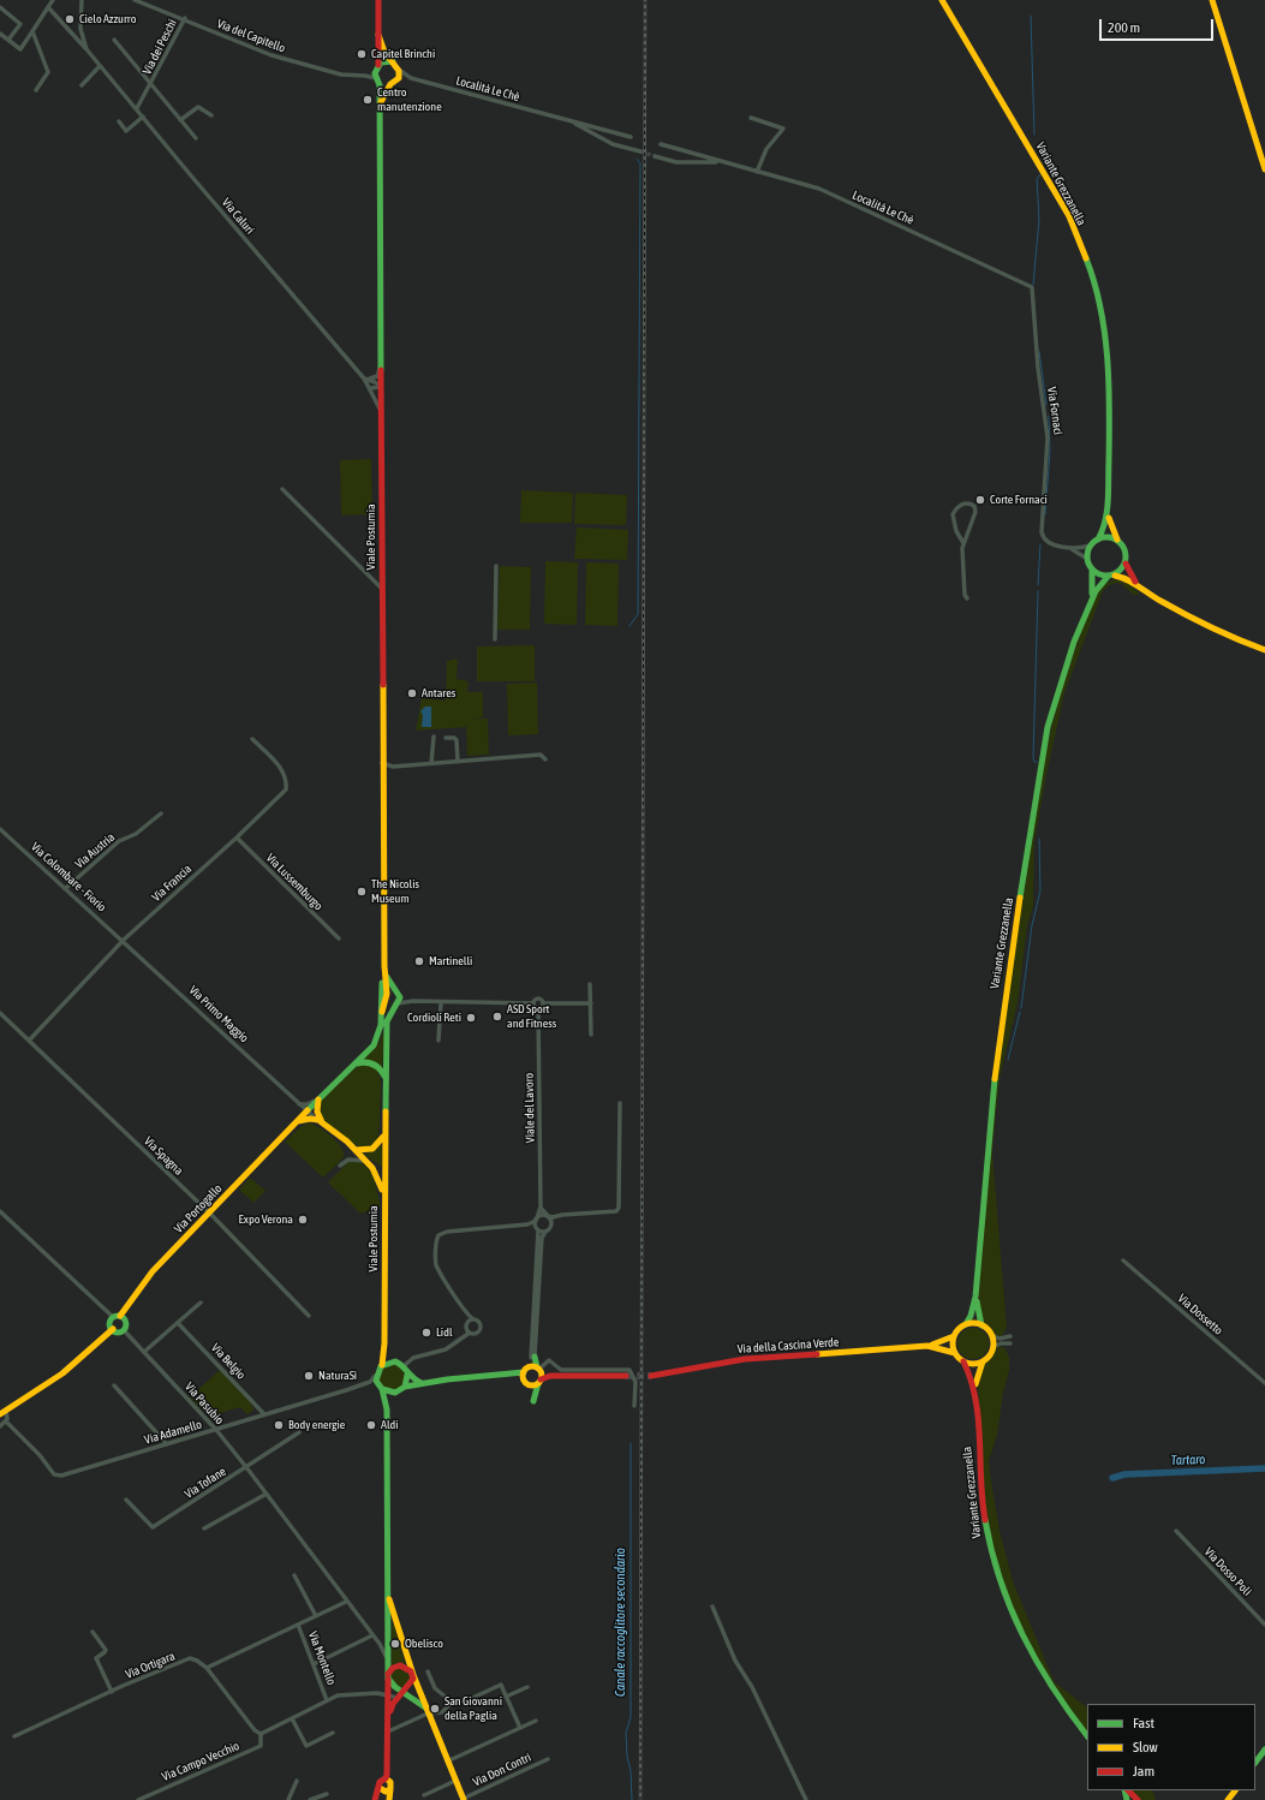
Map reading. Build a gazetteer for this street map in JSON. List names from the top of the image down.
{
  "streets": {
    "main road": [
      "Variante Grezzanella",
      "Viale Postumia",
      "Via Primo Maggio",
      "Via Portogallo",
      "Via della Cascina Verde"
    ],
    "street": [
      "Via del Capitello",
      "Via dei Peschi",
      "Località Le Chè",
      "Via Caluri",
      "Via Fornaci",
      "Via Austria",
      "Via Colombare - Fiorio",
      "Via Lussemburgo",
      "Via Francia",
      "Viale del Lavoro",
      "Via Spagna",
      "Via Dossetto",
      "Via Belgio",
      "Via Pasubio",
      "Via Adamello",
      "Via Tofane",
      "Via Dosso Poli",
      "Via Montello",
      "Via Ortigara",
      "Via Campo Vecchio",
      "Via Don Contri"
    ]
  },
  "crossings": [
    ["Via del Capitello", "Via dei Peschi"],
    ["Via del Capitello", "Località Le Chè"],
    ["Via del Capitello", "Viale Postumia"],
    ["Via dei Peschi", "Via Caluri"],
    ["Località Le Chè", "Via Fornaci"],
    ["Località Le Chè", "Viale Postumia"],
    ["Variante Grezzanella", "Via Fornaci"],
    ["Via Caluri", "Viale Postumia"],
    ["Viale Postumia", "Via Primo Maggio"],
    ["Viale Postumia", "Via Portogallo"],
    ["Viale Postumia", "Via Adamello"],
    ["Via Austria", "Via Colombare - Fiorio"],
    ["Via Colombare - Fiorio", "Via Francia"],
    ["Via Colombare - Fiorio", "Via Primo Maggio"],
    ["Via Lussemburgo", "Via Francia"],
    ["Via Francia", "Via Primo Maggio"],
    ["Via Francia", "Via Spagna"],
    ["Via Primo Maggio", "Via Portogallo"],
    ["Via Spagna", "Via Portogallo"],
    ["Via Portogallo", "Via Pasubio"],
    ["Via Belgio", "Via Adamello"],
    ["Via Pasubio", "Via Adamello"],
    ["Via Pasubio", "Via Tofane"]
  ],
  "water": ["Tartaro", "Canale raccoglitore secondario"],
  "places": [
    "Cielo Azzurro",
    "Capitel Brinchi",
    "Centro manutenzione",
    "Corte Fornaci",
    "Antares",
    "The Nicolis Museum",
    "Martinelli",
    "ASD Sport and Fitness",
    "Cordioli Reti",
    "Expo Verona",
    "Lidl",
    "NaturaSì",
    "Body energie",
    "Aldi",
    "Obelisco",
    "San Giovanni della Paglia"
  ],
  "legend": ["Fast", "Slow", "Jam"],
  "scale_bar": "200 m"
}
